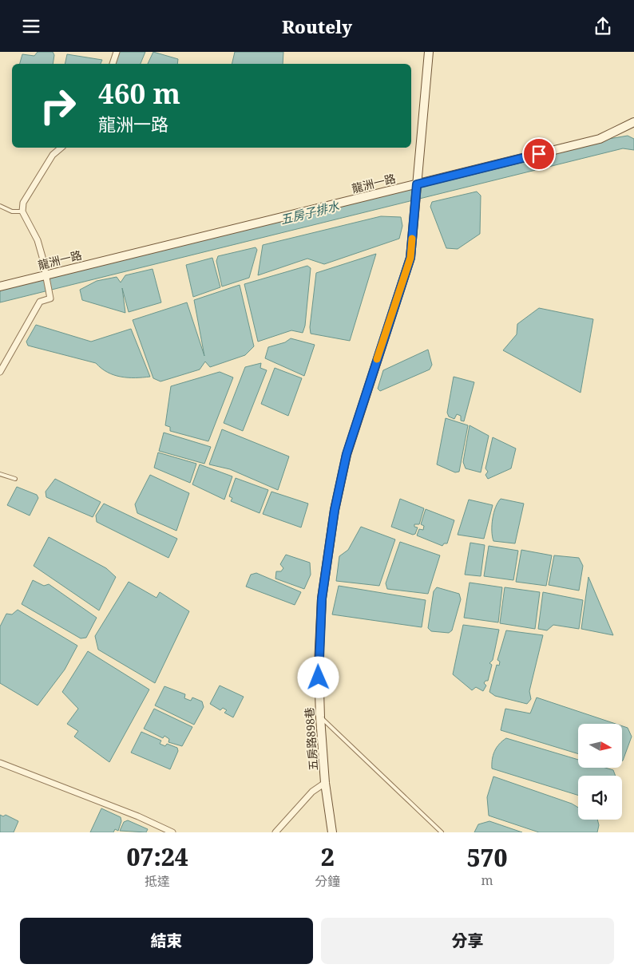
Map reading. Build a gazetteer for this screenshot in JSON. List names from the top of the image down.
{
  "streets": {
    "street": ["龍洲一路", "五房路898巷"]
  },
  "crossings": [
    ["龍洲一路", "五房路898巷"]
  ],
  "water": ["五房子排水"],
  "north": "right",
  "page": {
    "header": "Routely",
    "turn": ["460 m", "龍洲一路"],
    "eta": [
      "07:24",
      "抵達",
      "2",
      "分鐘",
      "570",
      "m"
    ],
    "buttons": ["結束", "分享"]
  }
}
